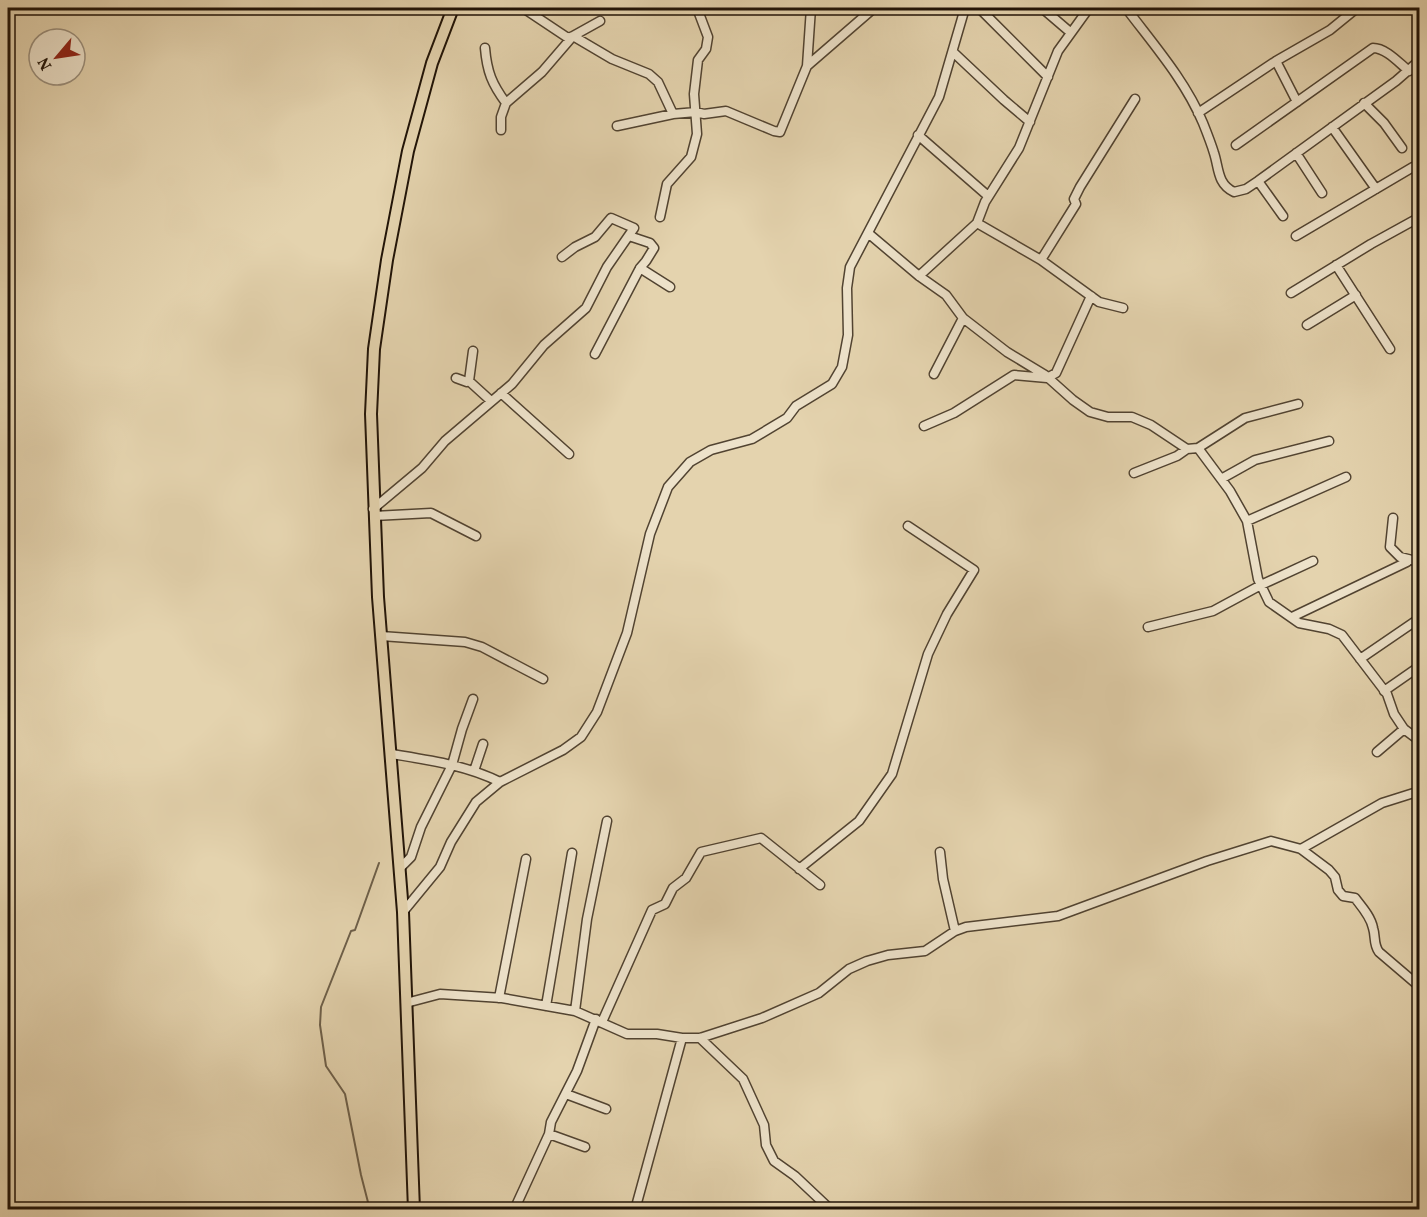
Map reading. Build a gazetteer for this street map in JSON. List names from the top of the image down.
{
  "north": "bottom left"
}
